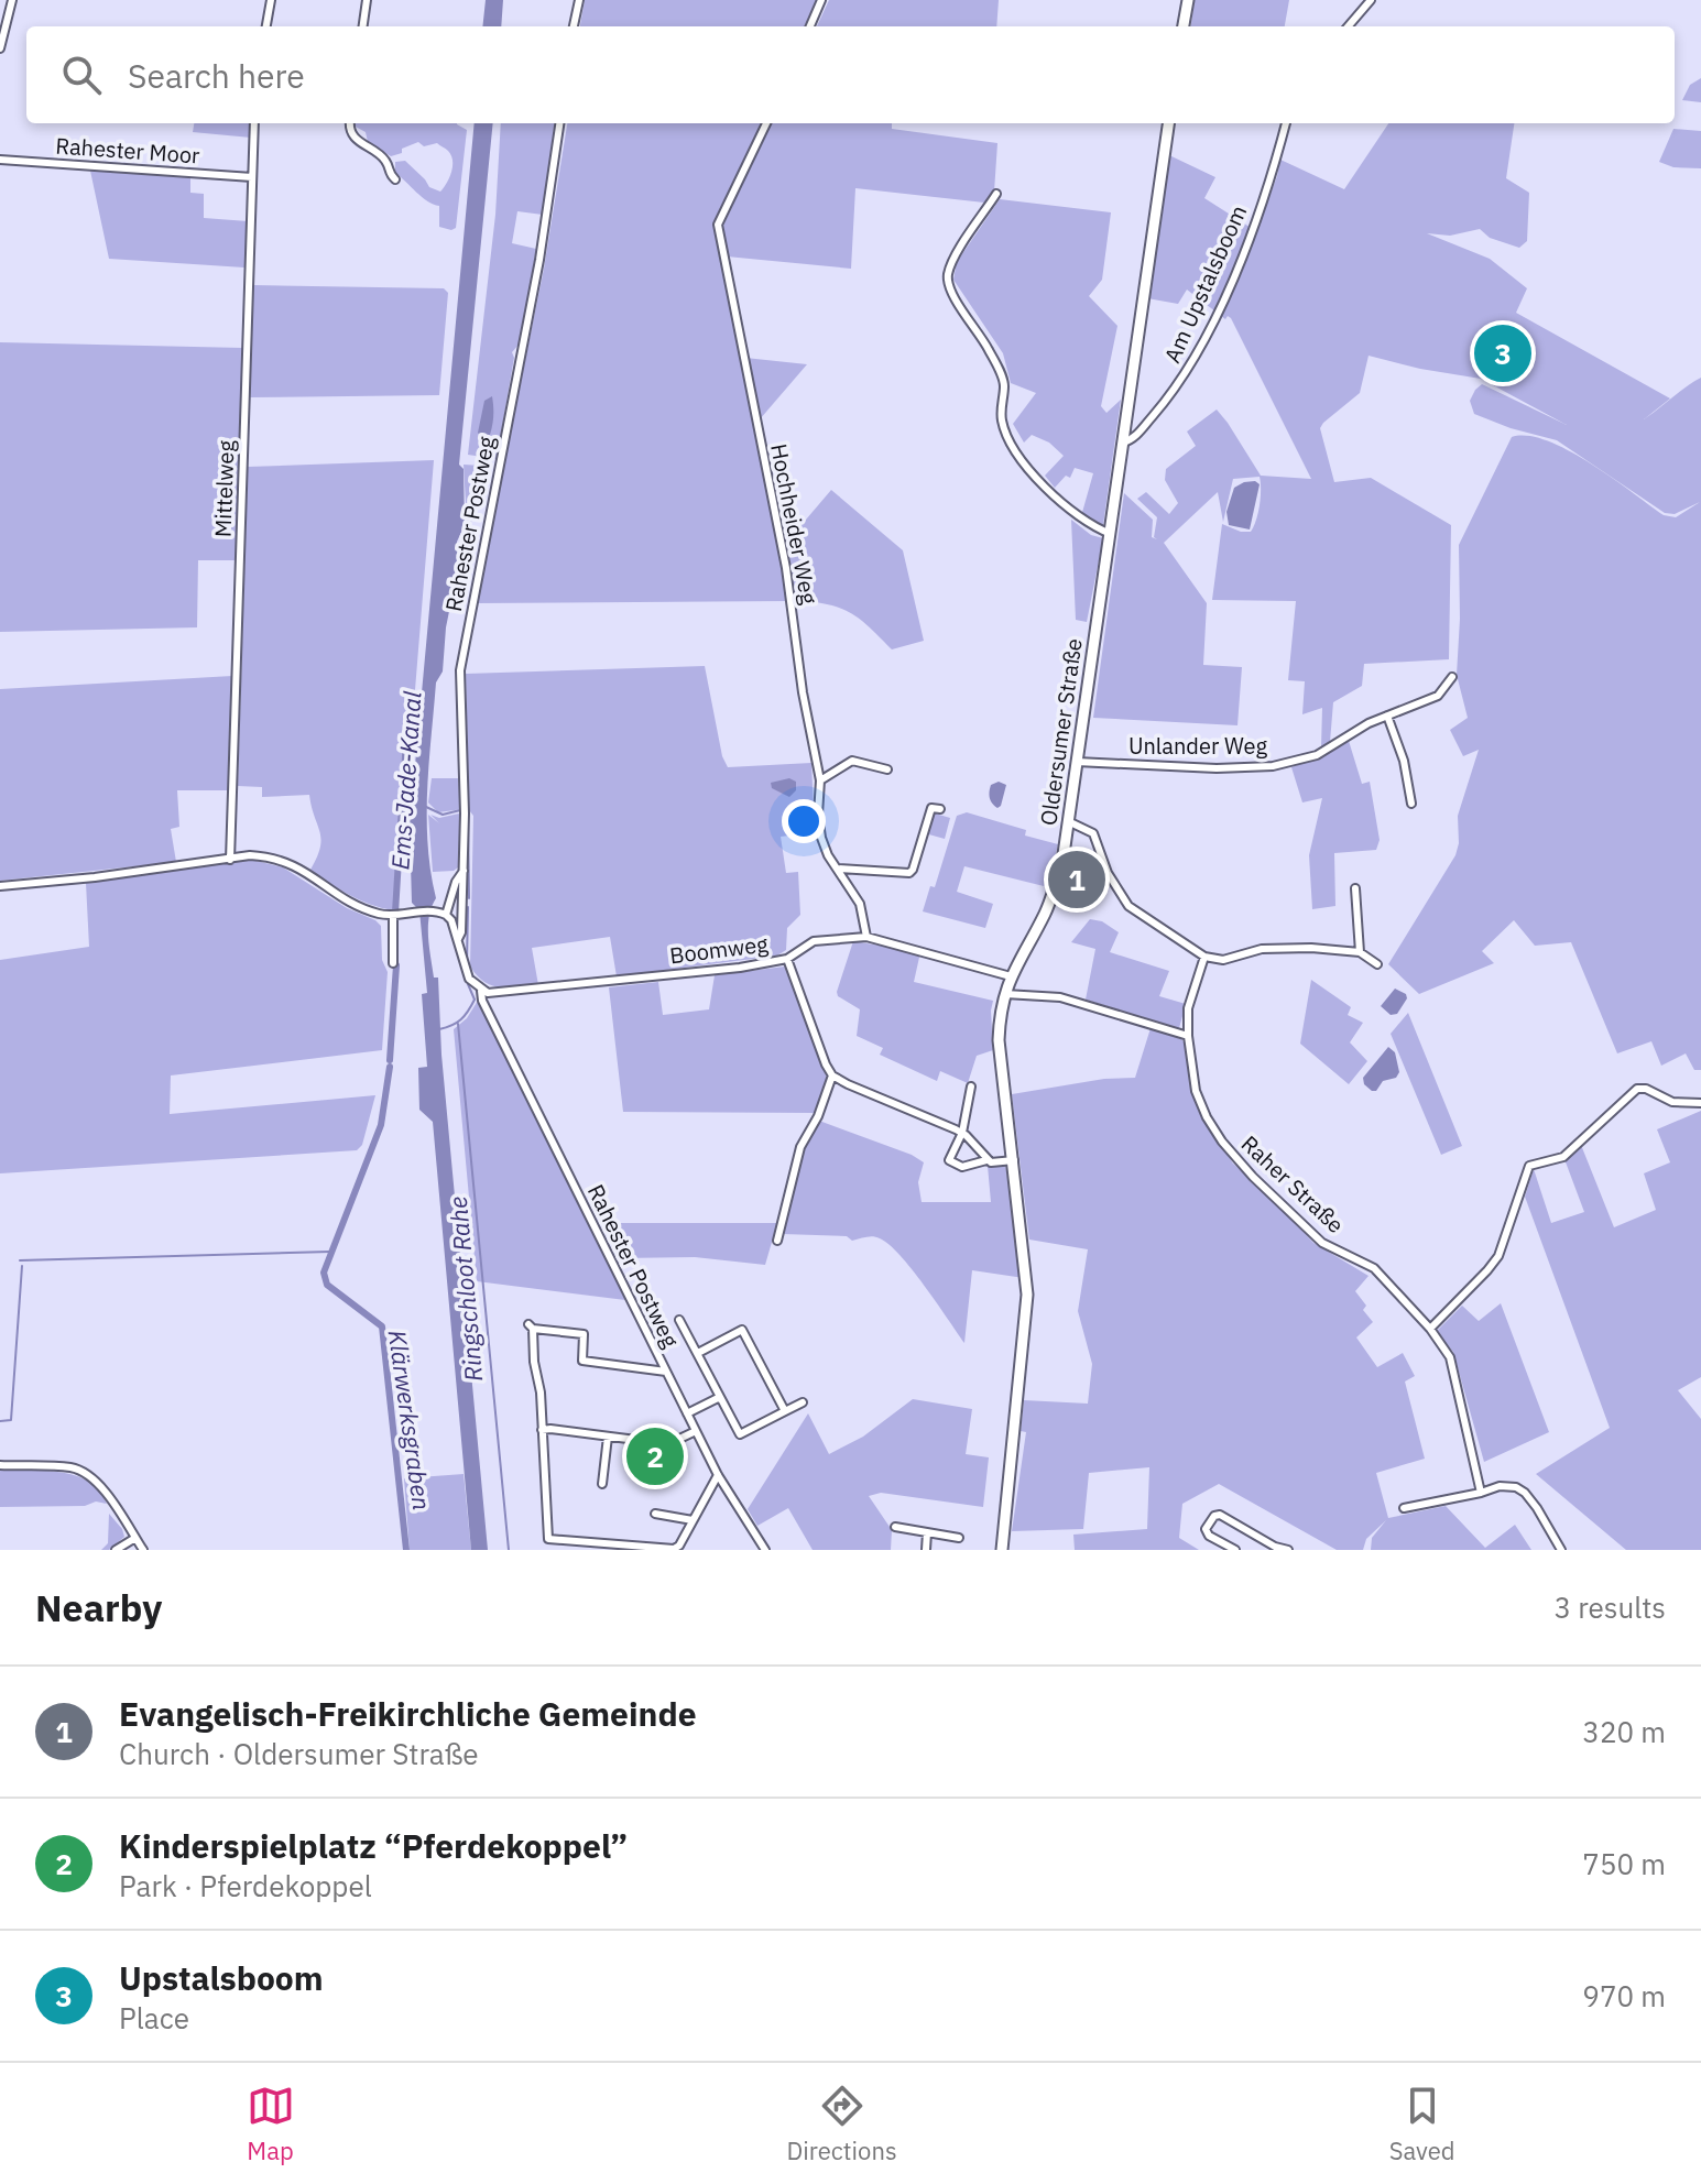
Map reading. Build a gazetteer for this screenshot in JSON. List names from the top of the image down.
{
  "streets": {
    "main road": ["Oldersumer Straße"],
    "street": [
      "Rahester Moor",
      "Am Upstalsboom",
      "Mittelweg",
      "Rahester Postweg",
      "Hochheider Weg",
      "Unlander Weg",
      "Boomweg",
      "Raher Straße"
    ]
  },
  "crossings": [
    ["Rahester Moor", "Mittelweg"],
    ["Am Upstalsboom", "Oldersumer Straße"],
    ["Rahester Postweg", "Boomweg"],
    ["Hochheider Weg", "Boomweg"],
    ["Oldersumer Straße", "Unlander Weg"],
    ["Oldersumer Straße", "Boomweg"]
  ],
  "water": ["Ems-Jade-Kanal", "Ringschloot Rahe", "Klärwerksgraben"],
  "page": {
    "search": "Search here",
    "pins": ["3", "1", "2"],
    "heading": ["Nearby", "3 results"],
    "list": [
      {
        "mark": "1",
        "name": "Evangelisch-Freikirchliche Gemeinde",
        "note": "Church · Oldersumer Straße",
        "value": "320 m"
      },
      {
        "mark": "2",
        "name": "Kinderspielplatz “Pferdekoppel”",
        "note": "Park · Pferdekoppel",
        "value": "750 m"
      },
      {
        "mark": "3",
        "name": "Upstalsboom",
        "note": "Place",
        "value": "970 m"
      }
    ],
    "nav": ["Map", "Directions", "Saved"]
  }
}
